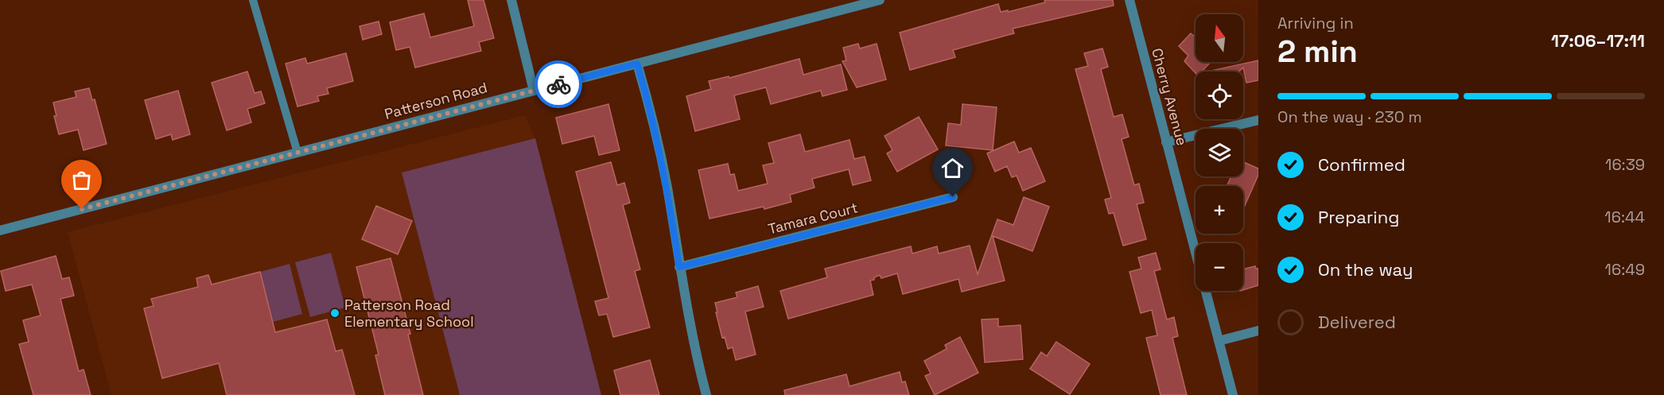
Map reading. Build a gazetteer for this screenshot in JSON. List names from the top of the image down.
{
  "streets": {
    "street": ["Cherry Avenue", "Patterson Road", "Tamara Court"]
  },
  "places": ["Patterson Road Elementary School"],
  "north": "top",
  "page": {
    "heading": ["2 min", "Arriving in", "17:06–17:11"],
    "map_buttons": ["+", "−"],
    "bar": "On the way · 230 m",
    "list": [
      ["Confirmed", "16:39"],
      ["Preparing", "16:44"],
      ["On the way", "16:49"],
      "Delivered"
    ]
  }
}
